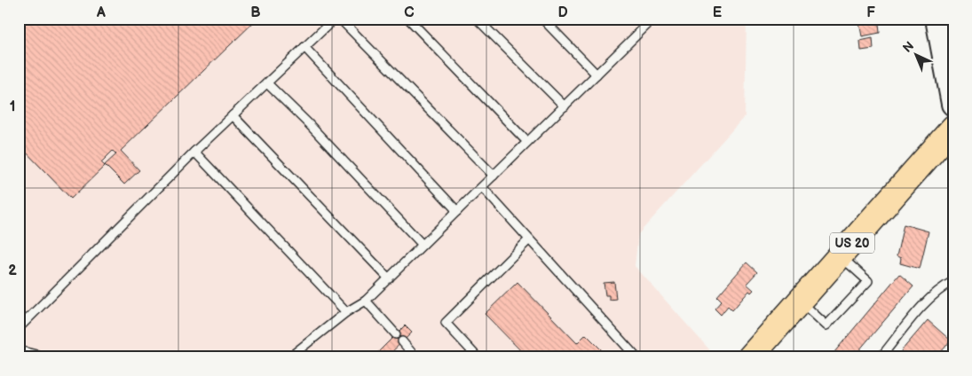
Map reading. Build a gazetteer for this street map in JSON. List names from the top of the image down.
{
  "streets": {
    "main road": ["US 20"]
  },
  "north": "top left",
  "grid": {
    "columns": [
      "A",
      "B",
      "C",
      "D",
      "E",
      "F"
    ],
    "rows": ["1", "2"]
  }
}
